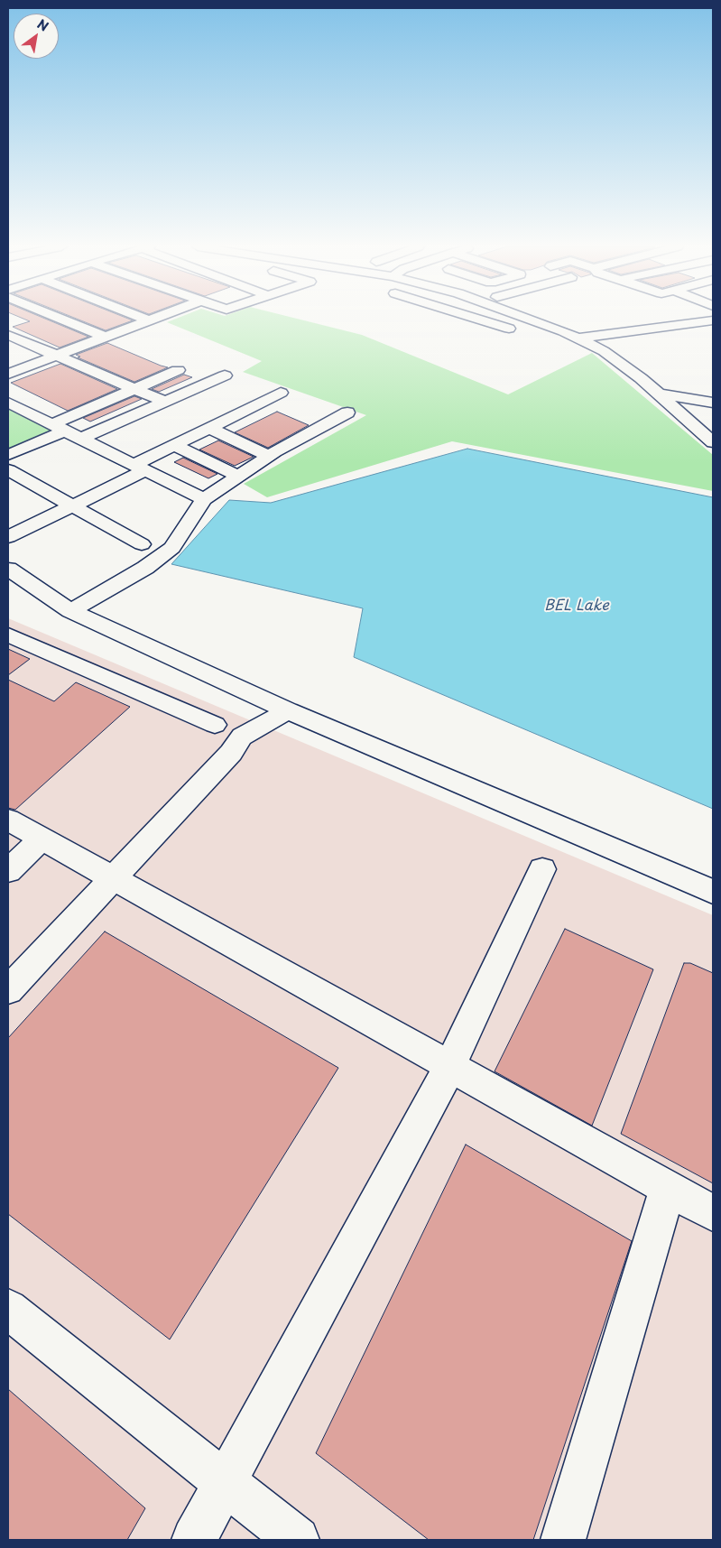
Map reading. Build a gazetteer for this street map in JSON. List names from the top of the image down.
{
  "water": ["BEL Lake"],
  "north": "top right"
}
